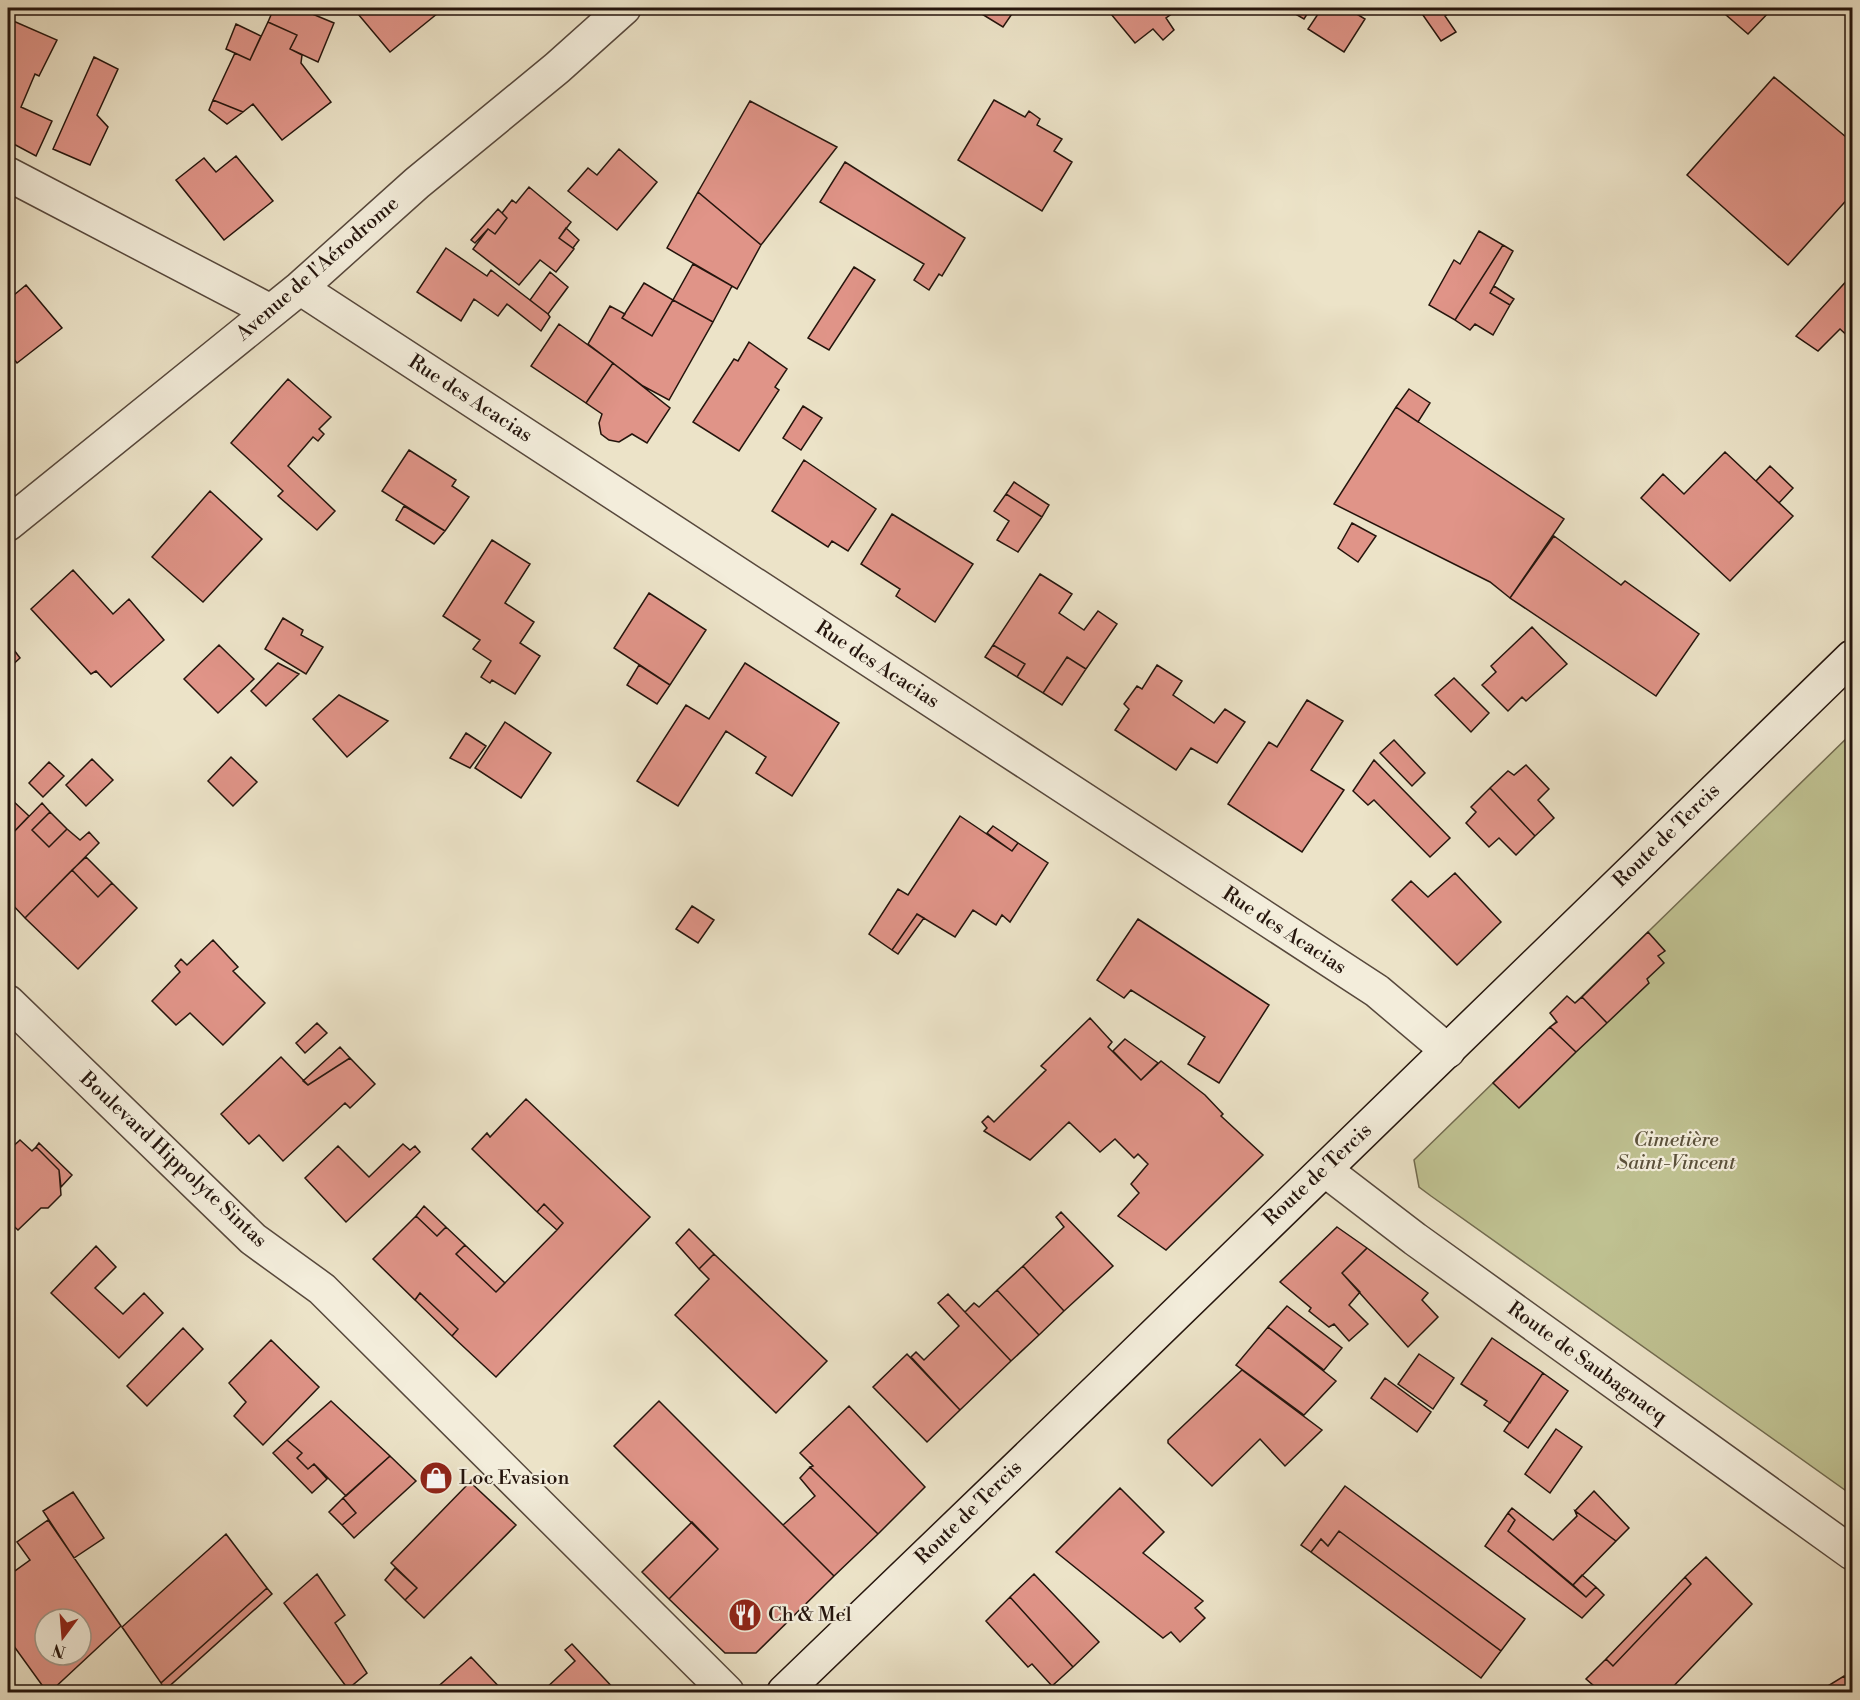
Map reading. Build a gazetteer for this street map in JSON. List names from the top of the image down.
{
  "streets": {
    "street": [
      "Avenue de l'Aérodrome",
      "Rue des Acacias",
      "Route de Tercis",
      "Boulevard Hippolyte Sintas",
      "Route de Saubagnacq"
    ]
  },
  "crossings": [
    ["Avenue de l'Aérodrome", "Rue des Acacias"],
    ["Rue des Acacias", "Route de Tercis"],
    ["Route de Tercis", "Route de Saubagnacq"]
  ],
  "parks": ["Cimetière Saint-Vincent"],
  "places": {
    "shop": ["Loc Evasion"],
    "restaurant": ["Ch & Mel"]
  },
  "north": "bottom"
}
